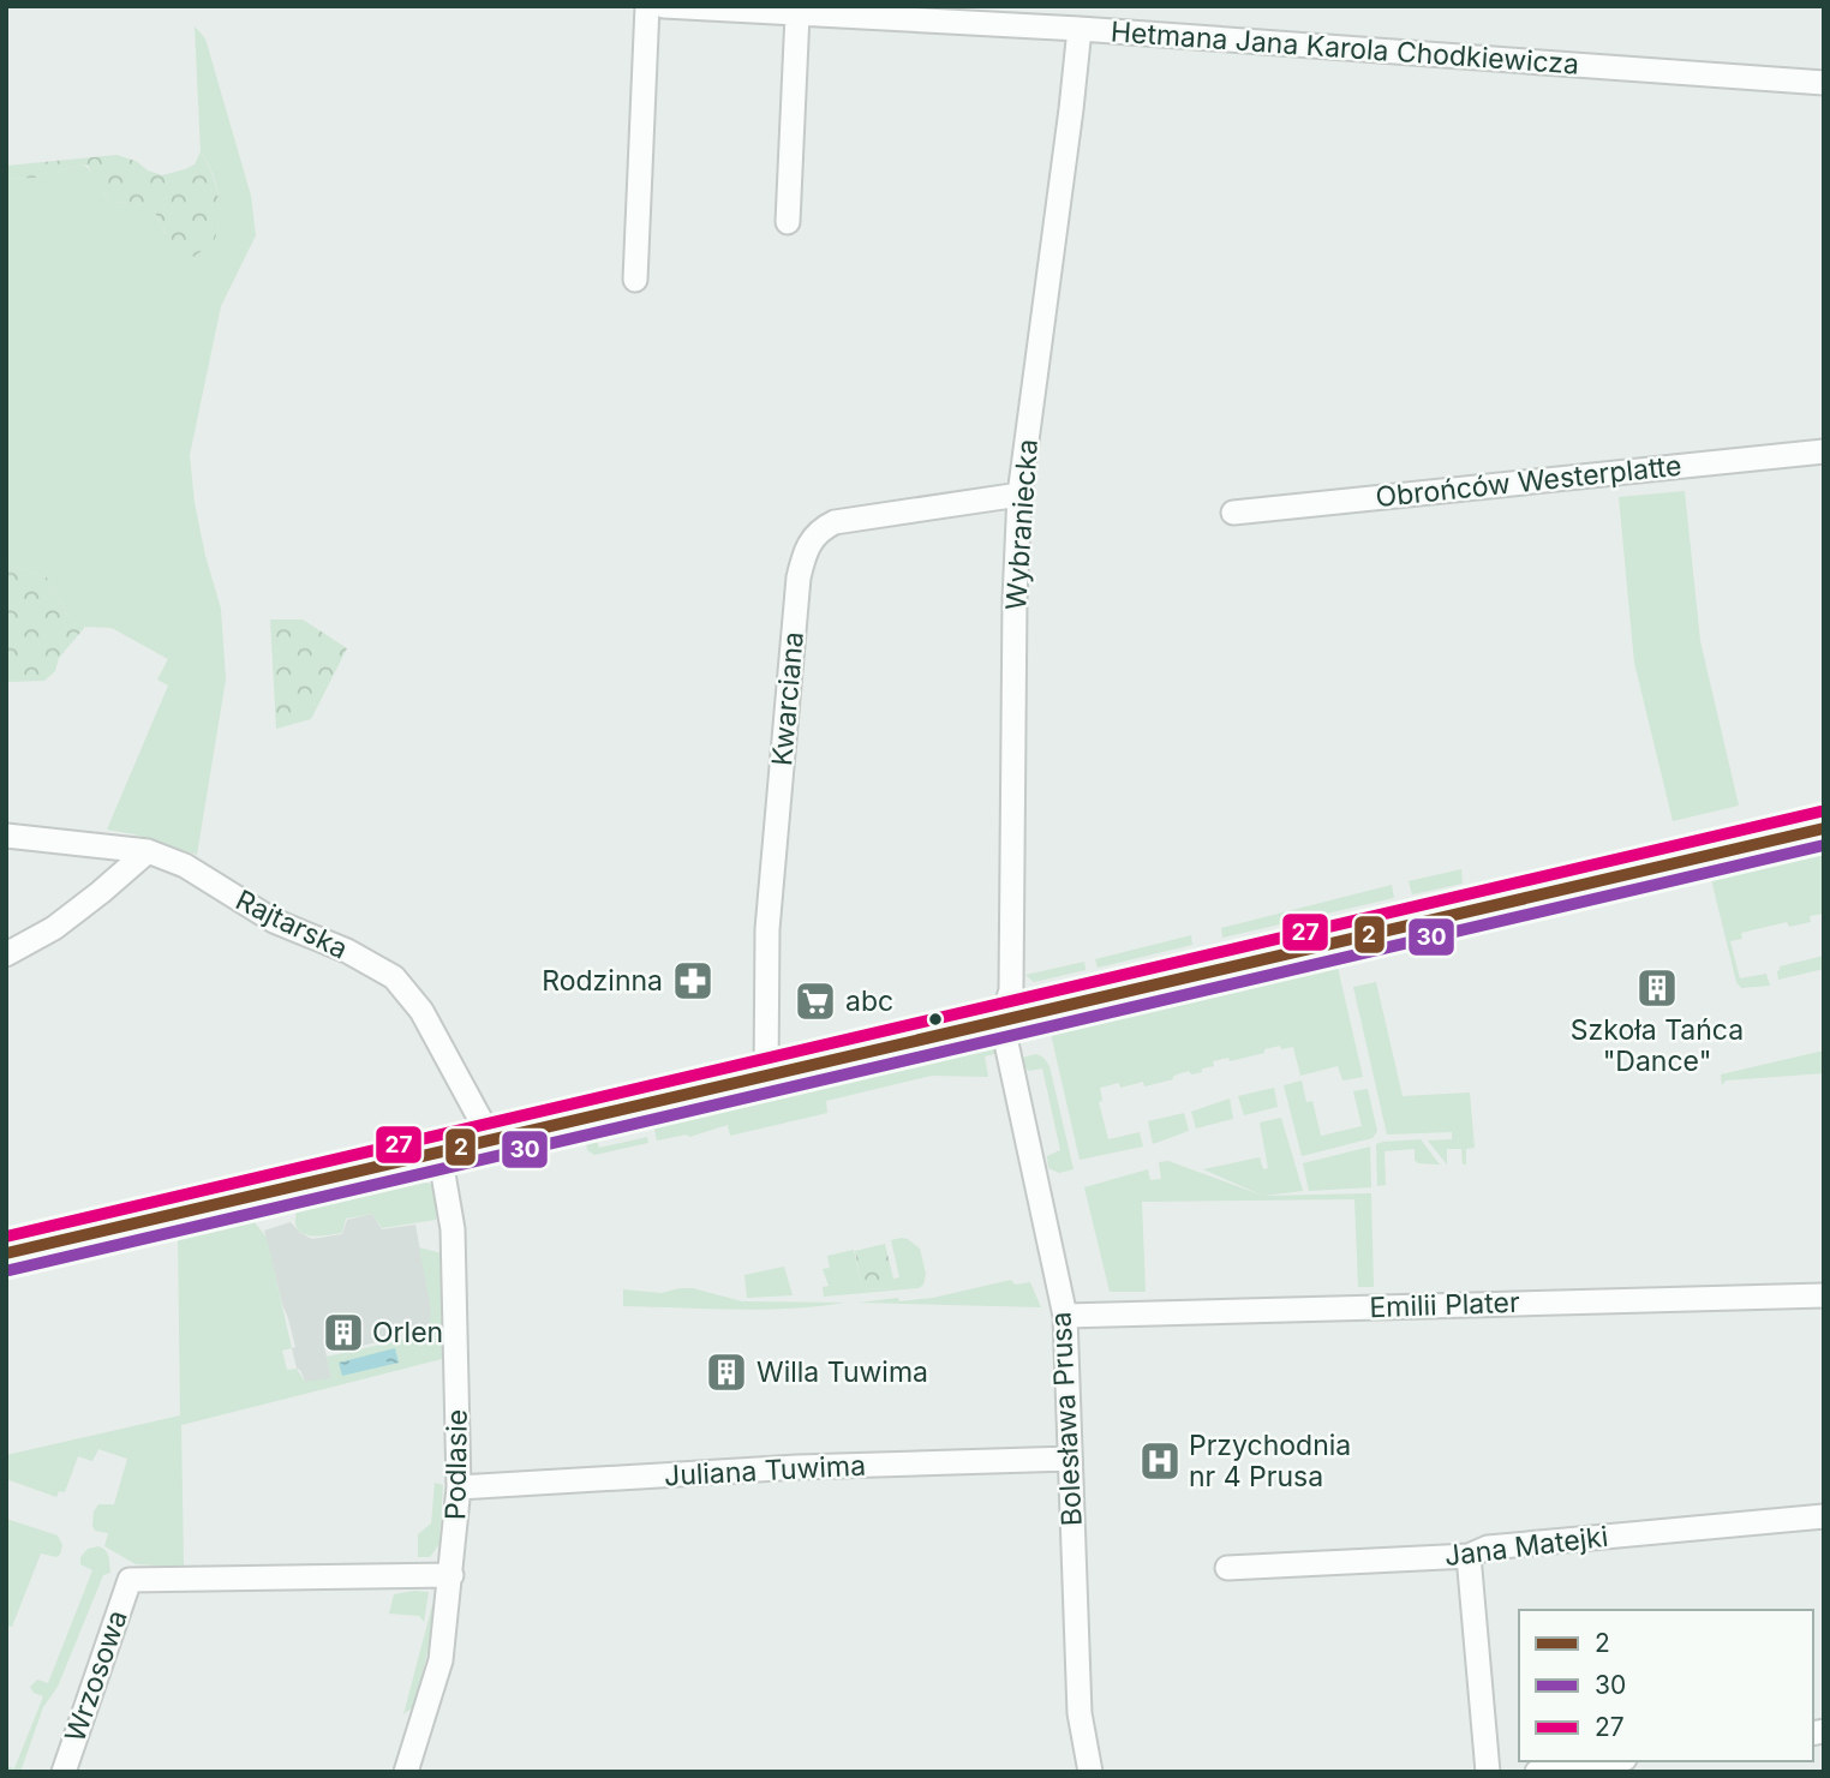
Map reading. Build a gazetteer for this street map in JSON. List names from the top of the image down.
{
  "streets": {
    "street": [
      "Hetmana Jana Karola Chodkiewicza",
      "Obrońców Westerplatte",
      "Wybraniecka",
      "Kwarciana",
      "Rajtarska",
      "Emilii Plater",
      "Bolesława Prusa",
      "Podlasie",
      "Juliana Tuwima",
      "Jana Matejki",
      "Wrzosowa"
    ]
  },
  "crossings": [
    ["Hetmana Jana Karola Chodkiewicza", "Wybraniecka"],
    ["Wybraniecka", "Kwarciana"],
    ["Wybraniecka", "Bolesława Prusa"],
    ["Emilii Plater", "Bolesława Prusa"],
    ["Bolesława Prusa", "Juliana Tuwima"],
    ["Podlasie", "Juliana Tuwima"],
    ["Podlasie", "Wrzosowa"]
  ],
  "places": {
    "pharmacy": ["Rodzinna"],
    "building": ["Szkoła Tańca \"Dance\"", "Orlen", "Willa Tuwima"],
    "supermarket": ["abc"],
    "hospital": ["Przychodnia nr 4 Prusa"]
  },
  "lines": ["transit line 27", "transit line 2", "transit line 30"],
  "legend": ["2", "30", "27"]
}
